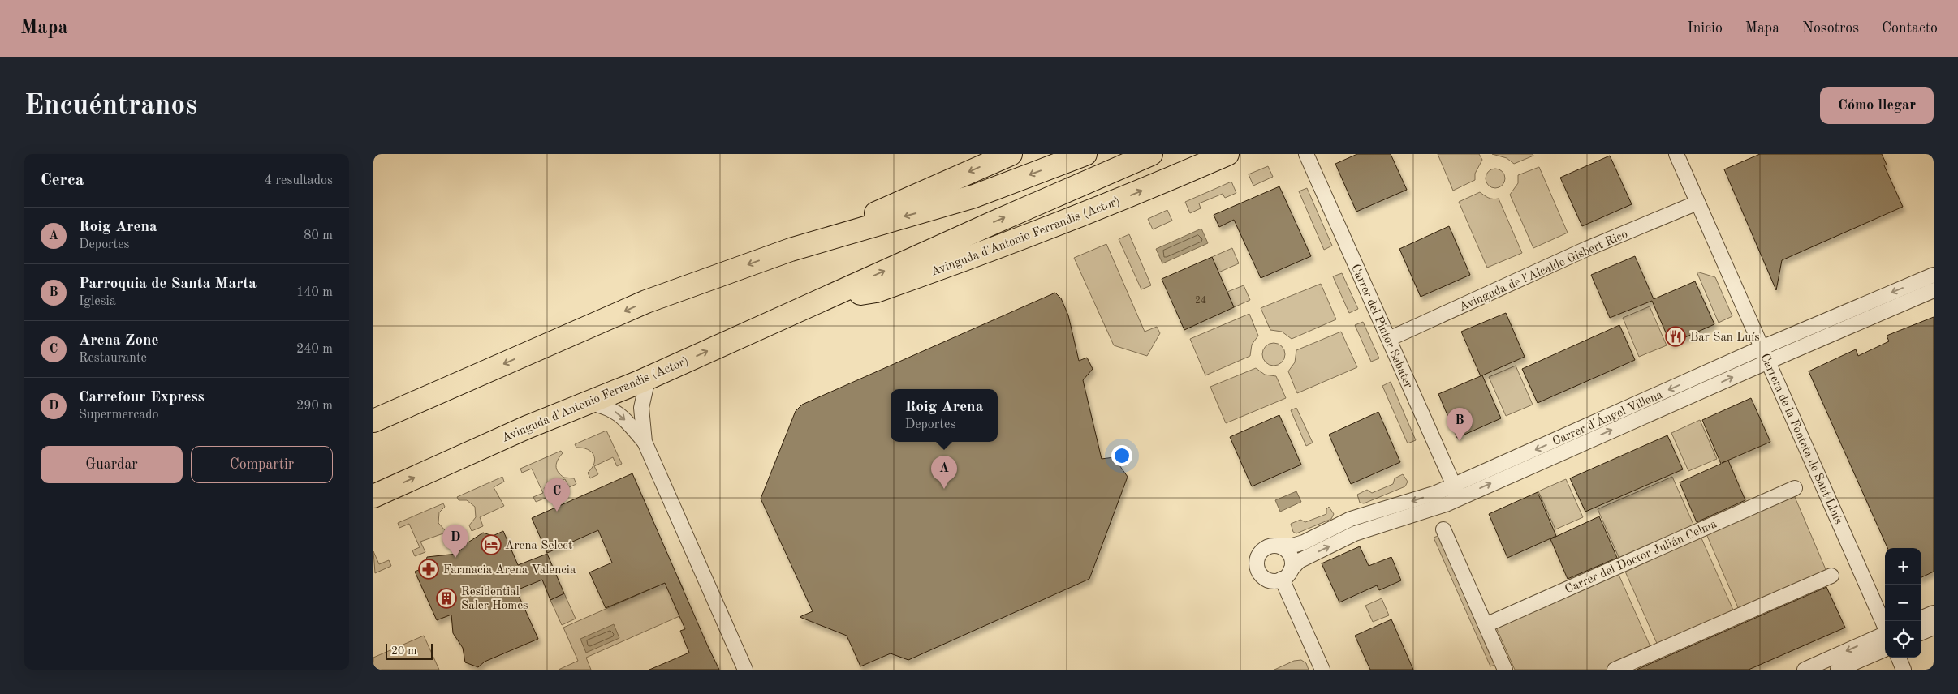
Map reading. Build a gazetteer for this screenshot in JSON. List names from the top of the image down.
{
  "streets": {
    "main road": ["Avinguda d'Antonio Ferrandis (Actor)"],
    "street": [
      "Avinguda de l'Alcalde Gisbert Rico",
      "Carrer del Pintor Sabater",
      "Carrer d'Ángel Villena",
      "Carrera de la Fonteta de Sant Lluís",
      "Carrer del Doctor Julián Celma"
    ]
  },
  "crossings": [
    ["Avinguda de l'Alcalde Gisbert Rico", "Carrer del Pintor Sabater"],
    ["Avinguda de l'Alcalde Gisbert Rico", "Carrera de la Fonteta de Sant Lluís"],
    ["Carrer del Pintor Sabater", "Carrer d'Ángel Villena"],
    ["Carrer d'Ángel Villena", "Carrera de la Fonteta de Sant Lluís"]
  ],
  "places": {
    "restaurant": ["Bar San Luís"],
    "hotel": ["Arena Select"],
    "pharmacy": ["Farmacia Arena Valencia"],
    "building": ["Residential Saler Homes"]
  },
  "house_numbers": ["24"],
  "scale_bar": "20 m",
  "page": {
    "header": "Mapa",
    "nav": [
      "Inicio",
      "Mapa",
      "Nosotros",
      "Contacto"
    ],
    "buttons": [
      "Cómo llegar",
      ["Guardar", "Compartir"]
    ],
    "title": "Encuéntranos",
    "heading": ["Cerca", "4 resultados"],
    "list": [
      {
        "mark": "A",
        "name": "Roig Arena",
        "note": "Deportes",
        "value": "80 m"
      },
      {
        "mark": "B",
        "name": "Parroquia de Santa Marta",
        "note": "Iglesia",
        "value": "140 m"
      },
      {
        "mark": "C",
        "name": "Arena Zone",
        "note": "Restaurante",
        "value": "240 m"
      },
      {
        "mark": "D",
        "name": "Carrefour Express",
        "note": "Supermercado",
        "value": "290 m"
      }
    ],
    "popup": ["Roig Arena", "Deportes"],
    "pins": [
      "B",
      "A",
      "C",
      "D"
    ],
    "map_buttons": ["+", "−"],
    "scale": "20 m"
  }
}
